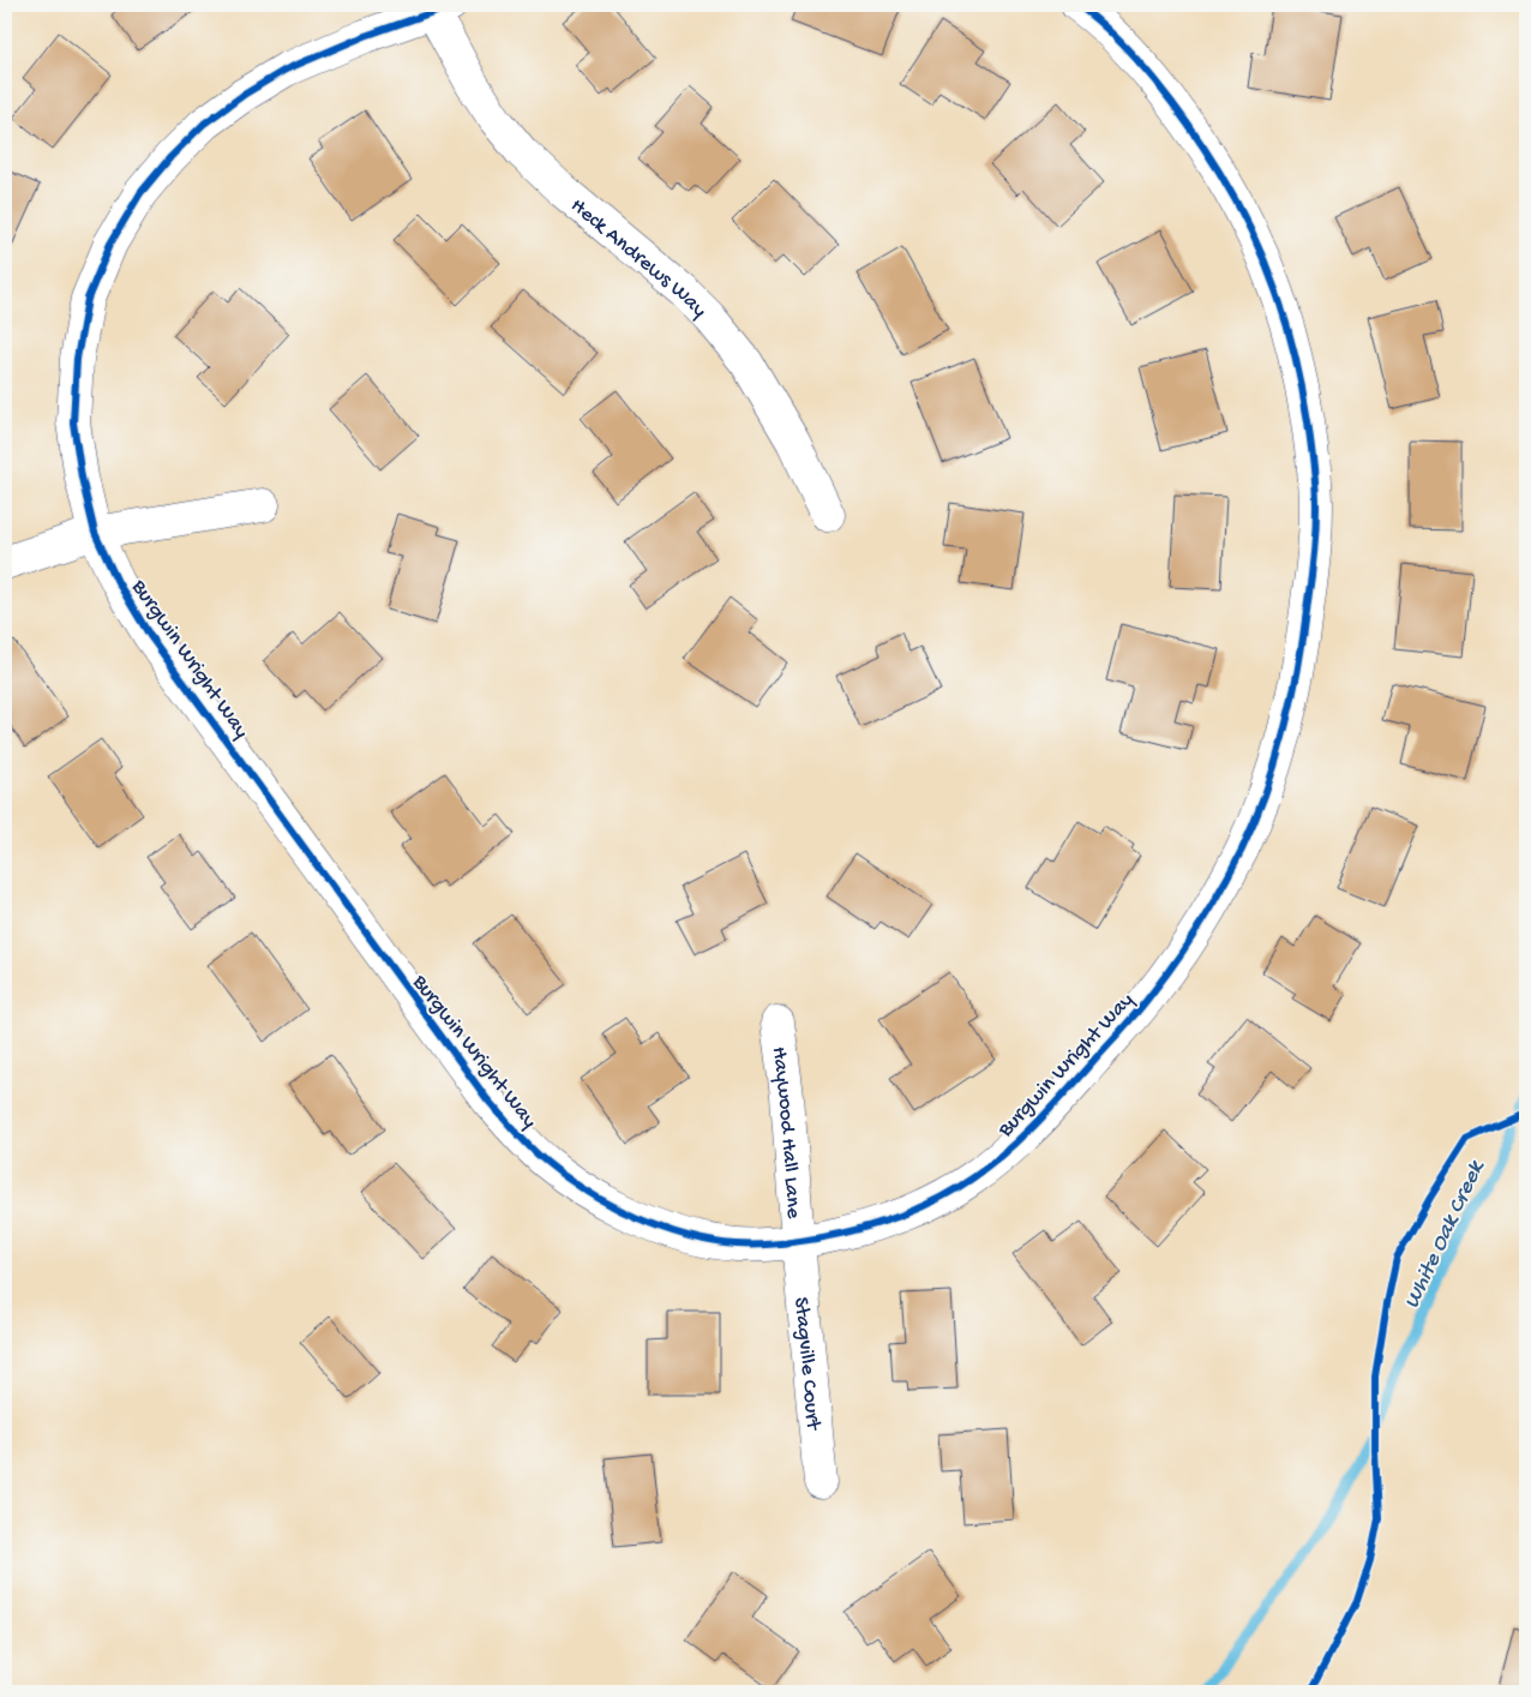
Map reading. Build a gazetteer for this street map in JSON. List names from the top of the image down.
{
  "streets": {
    "street": [
      "Heck Andrews Way",
      "Burgwin Wright Way",
      "Haywood Hall Lane",
      "Stagville Court"
    ]
  },
  "crossings": [
    ["Heck Andrews Way", "Burgwin Wright Way"],
    ["Burgwin Wright Way", "Haywood Hall Lane"],
    ["Burgwin Wright Way", "Stagville Court"],
    ["Haywood Hall Lane", "Stagville Court"]
  ],
  "water": ["White Oak Creek"]
}
